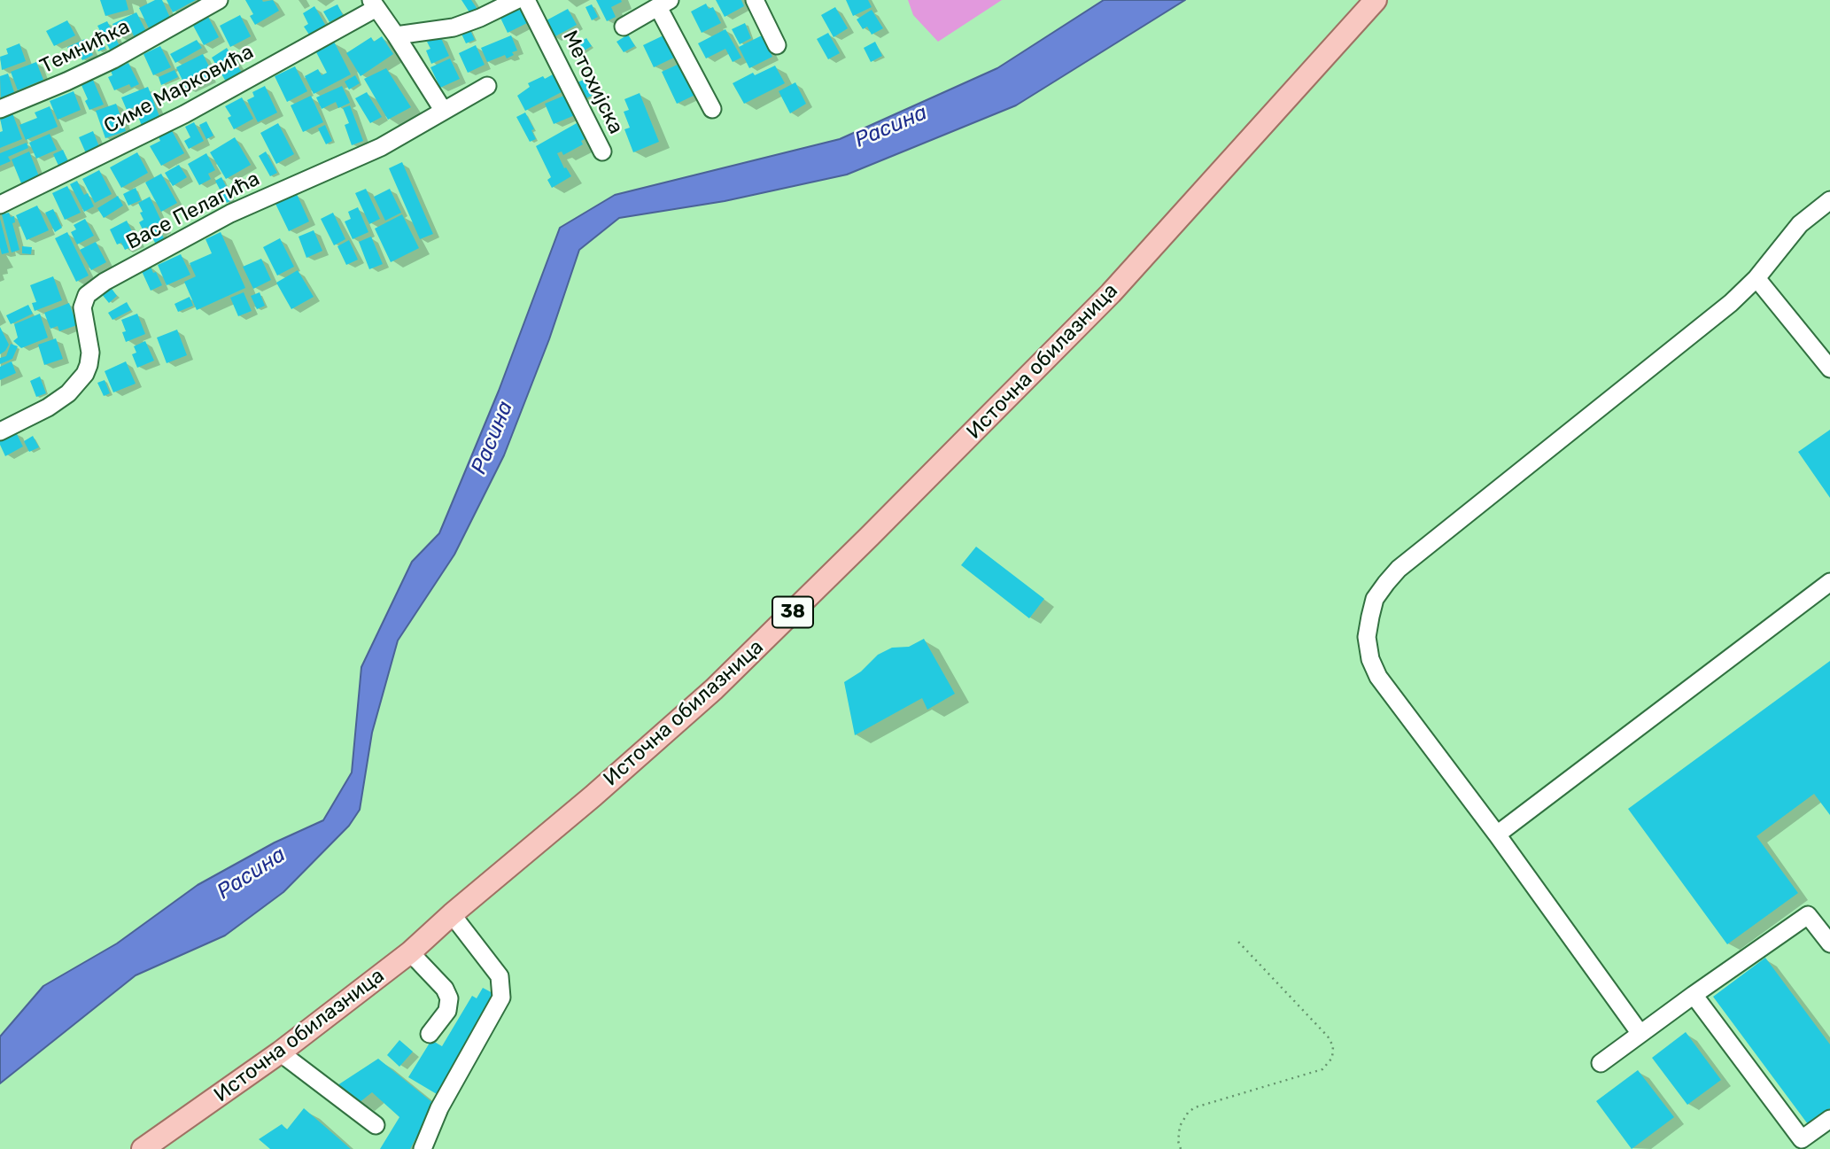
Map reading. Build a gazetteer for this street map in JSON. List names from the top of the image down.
{
  "streets": {
    "main road": ["Источна обилазница", "38"],
    "street": [
      "Темнићка",
      "Метохијска",
      "Симе Марковића",
      "Васе Пелагића"
    ]
  },
  "water": ["Расина"]
}
